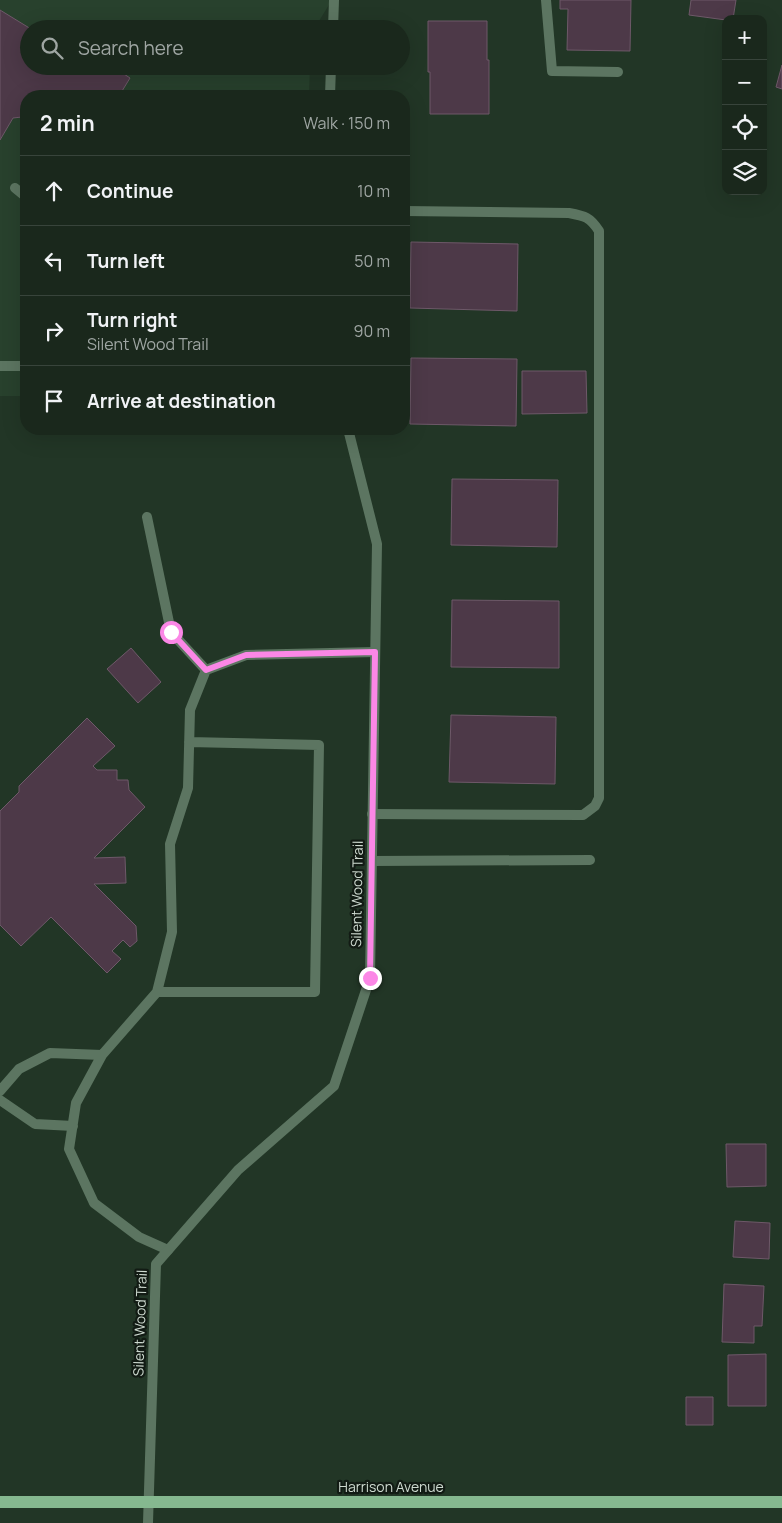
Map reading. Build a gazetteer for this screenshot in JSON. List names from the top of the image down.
{
  "streets": {
    "main road": ["Harrison Avenue"],
    "street": ["Silent Wood Trail"]
  },
  "crossings": [
    ["Silent Wood Trail", "Harrison Avenue"]
  ],
  "page": {
    "map_buttons": ["+", "−"],
    "search": "Search here",
    "heading": ["2 min", "Walk · 150 m"],
    "list": [
      ["Continue", "10 m"],
      ["Turn left", "50 m"],
      ["Turn right", "Silent Wood Trail", "90 m"],
      "Arrive at destination"
    ]
  }
}
